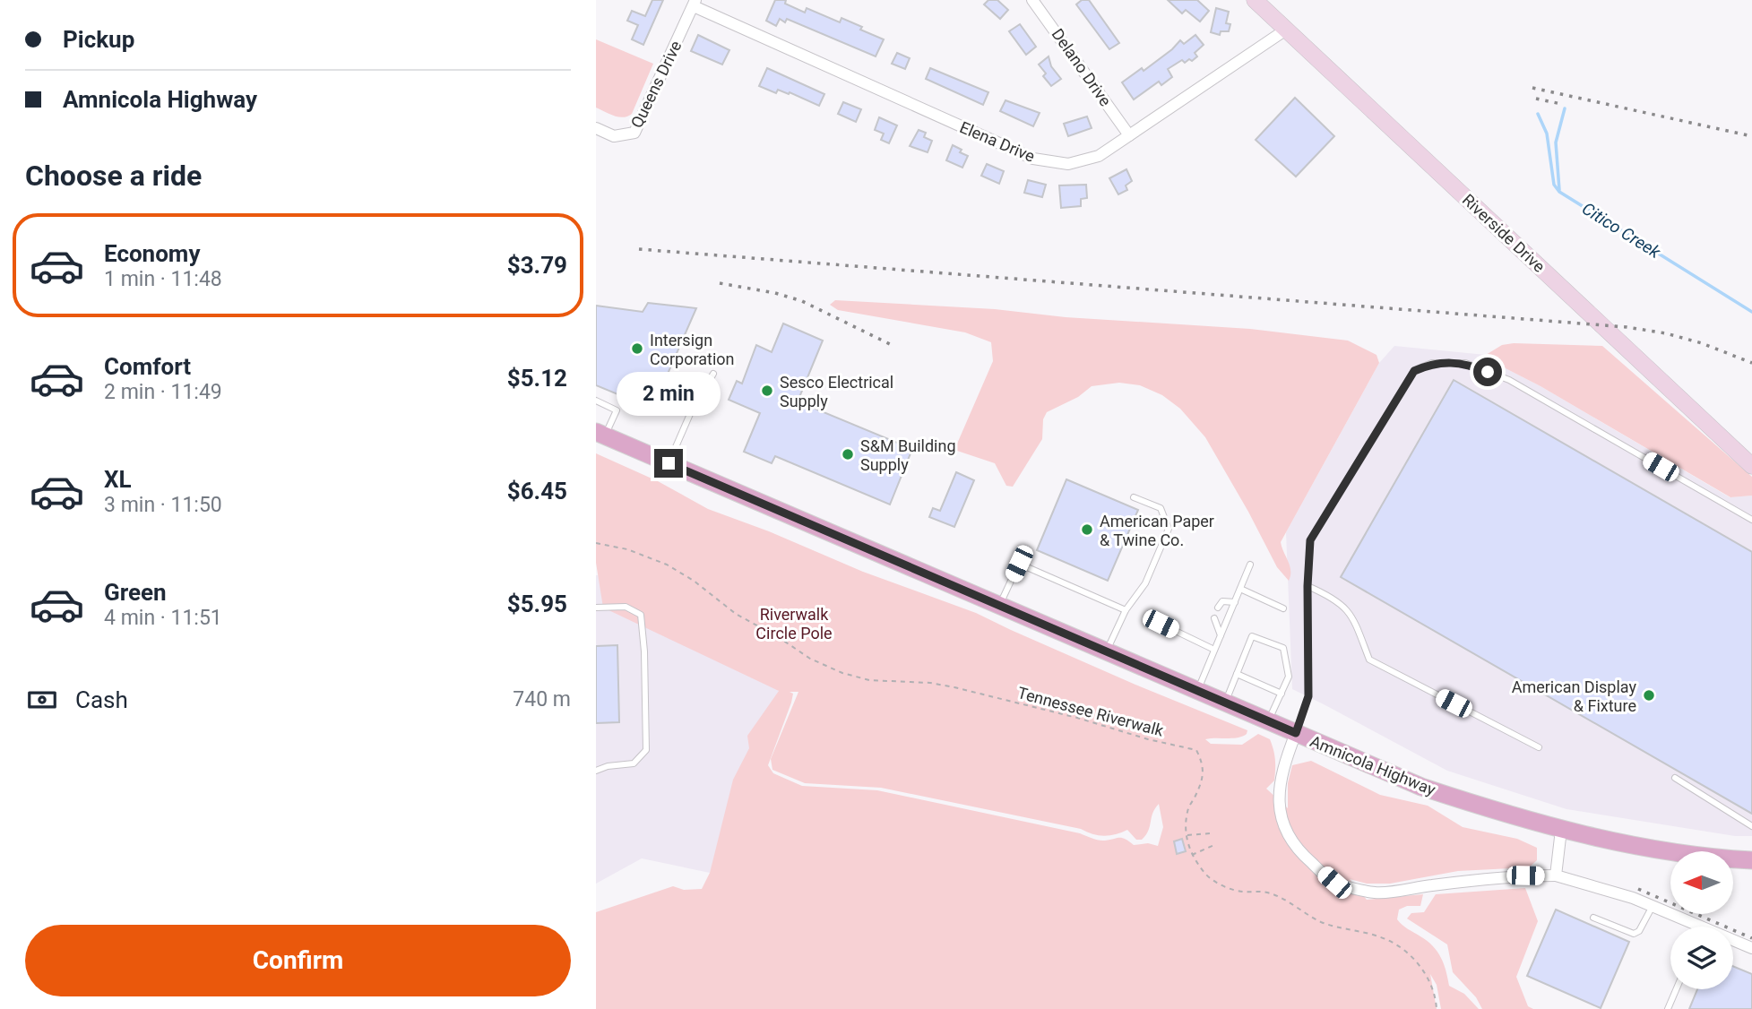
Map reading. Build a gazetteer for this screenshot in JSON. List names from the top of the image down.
{
  "streets": {
    "main road": ["Amnicola Highway"],
    "street": [
      "Delano Drive",
      "Queens Drive",
      "Elena Drive",
      "Riverside Drive"
    ],
    "path": ["Tennessee Riverwalk"]
  },
  "crossings": [
    ["Delano Drive", "Elena Drive"],
    ["Queens Drive", "Elena Drive"],
    ["Elena Drive", "Riverside Drive"]
  ],
  "water": ["Citico Creek"],
  "parks": ["Riverwalk Circle Pole"],
  "places": [
    "Intersign Corporation",
    "Sesco Electrical Supply",
    "S&M Building Supply",
    "American Paper & Twine Co.",
    "American Display & Fixture"
  ],
  "north": "left",
  "page": {
    "banner": ["Pickup", "Amnicola Highway"],
    "heading": "Choose a ride",
    "list": [
      {
        "name": "Economy",
        "note": "1 min · 11:48",
        "value": "$3.79"
      },
      {
        "name": "Comfort",
        "note": "2 min · 11:49",
        "value": "$5.12"
      },
      {
        "name": "XL",
        "note": "3 min · 11:50",
        "value": "$6.45"
      },
      {
        "name": "Green",
        "note": "4 min · 11:51",
        "value": "$5.95"
      }
    ],
    "bubble": "2 min",
    "pay": ["Cash", "740 m"],
    "buttons": "Confirm"
  }
}
